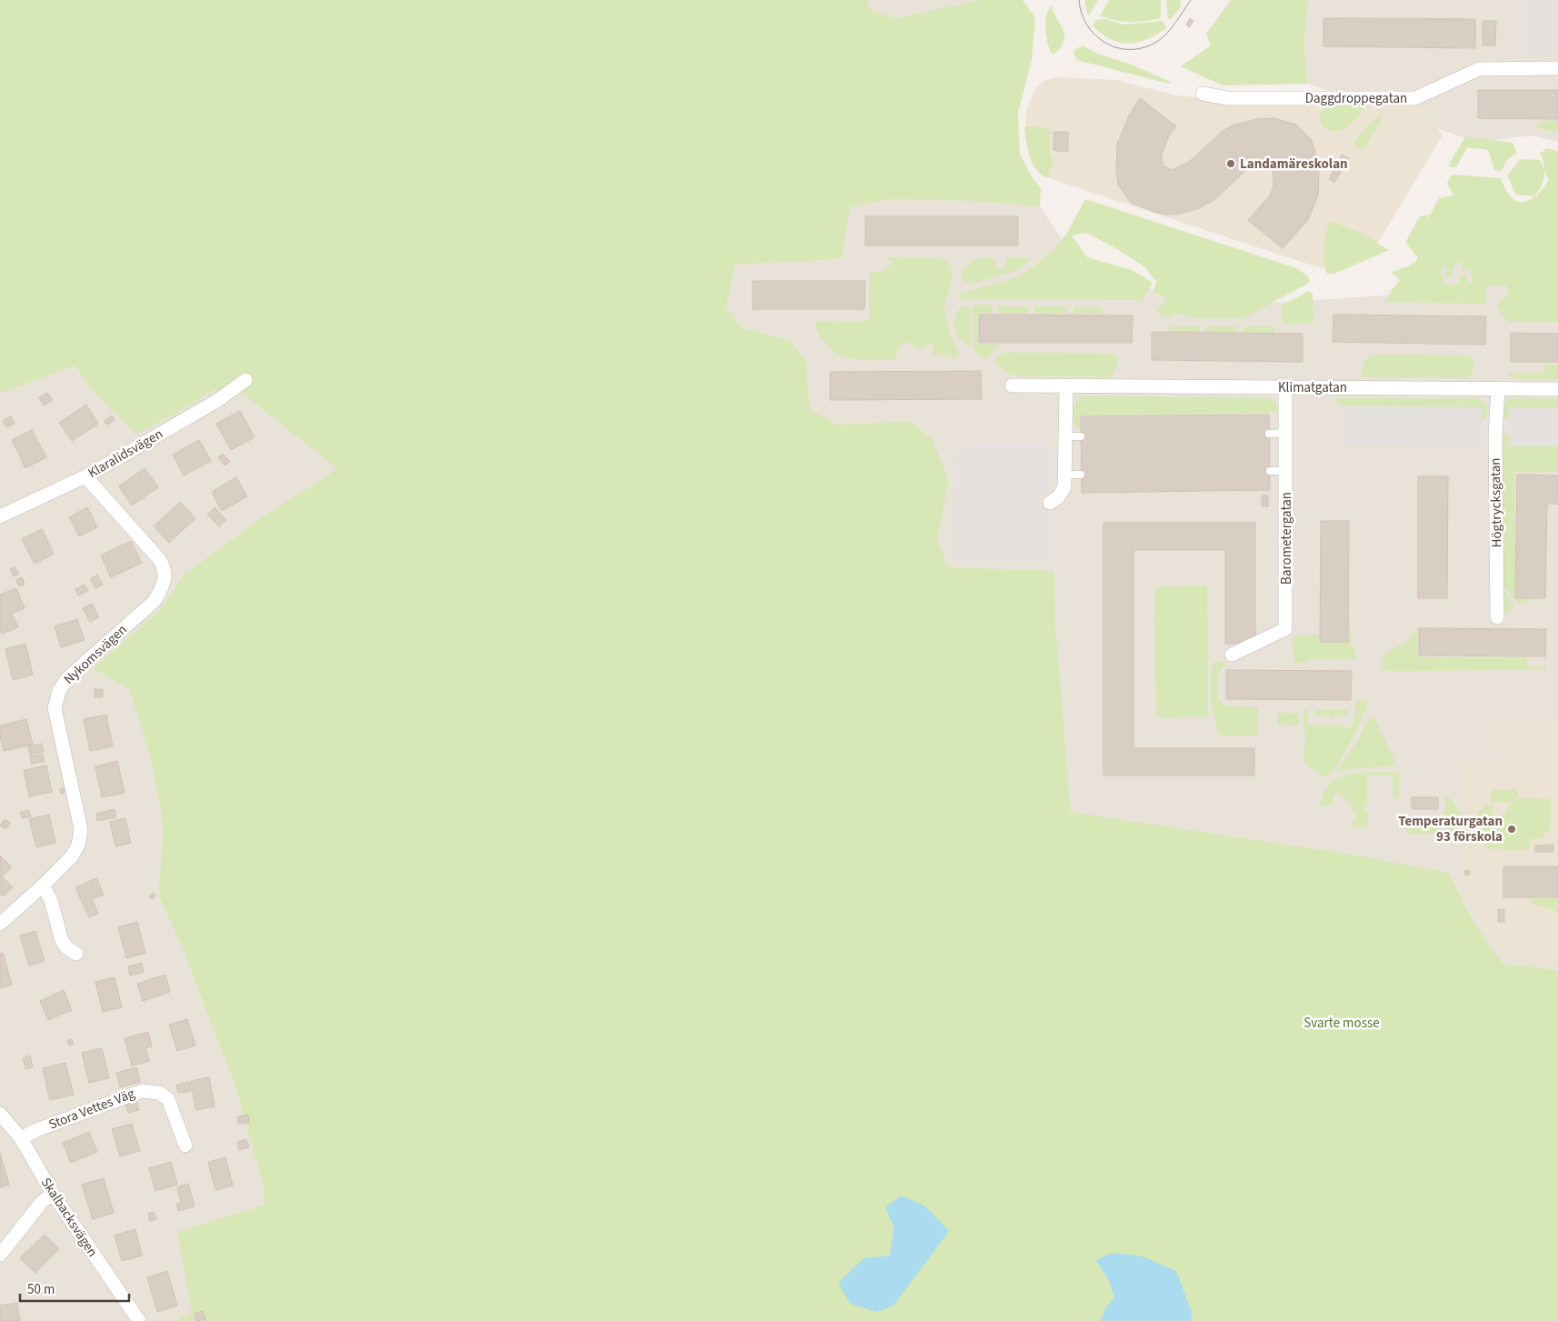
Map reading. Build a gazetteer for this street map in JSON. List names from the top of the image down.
{
  "streets": {
    "street": [
      "Daggdroppegatan",
      "Klimatgatan",
      "Klaralidsvägen",
      "Högtrycksgatan",
      "Barometergatan",
      "Nykomsvägen",
      "Stora Vettes Väg",
      "Skalbacksvägen"
    ]
  },
  "crossings": [
    ["Klimatgatan", "Högtrycksgatan"],
    ["Klimatgatan", "Barometergatan"],
    ["Klaralidsvägen", "Nykomsvägen"],
    ["Stora Vettes Väg", "Skalbacksvägen"]
  ],
  "parks": ["Svarte mosse"],
  "places": ["Landamäreskolan", "Temperaturgatan 93 förskola"],
  "scale_bar": "50 m"
}
